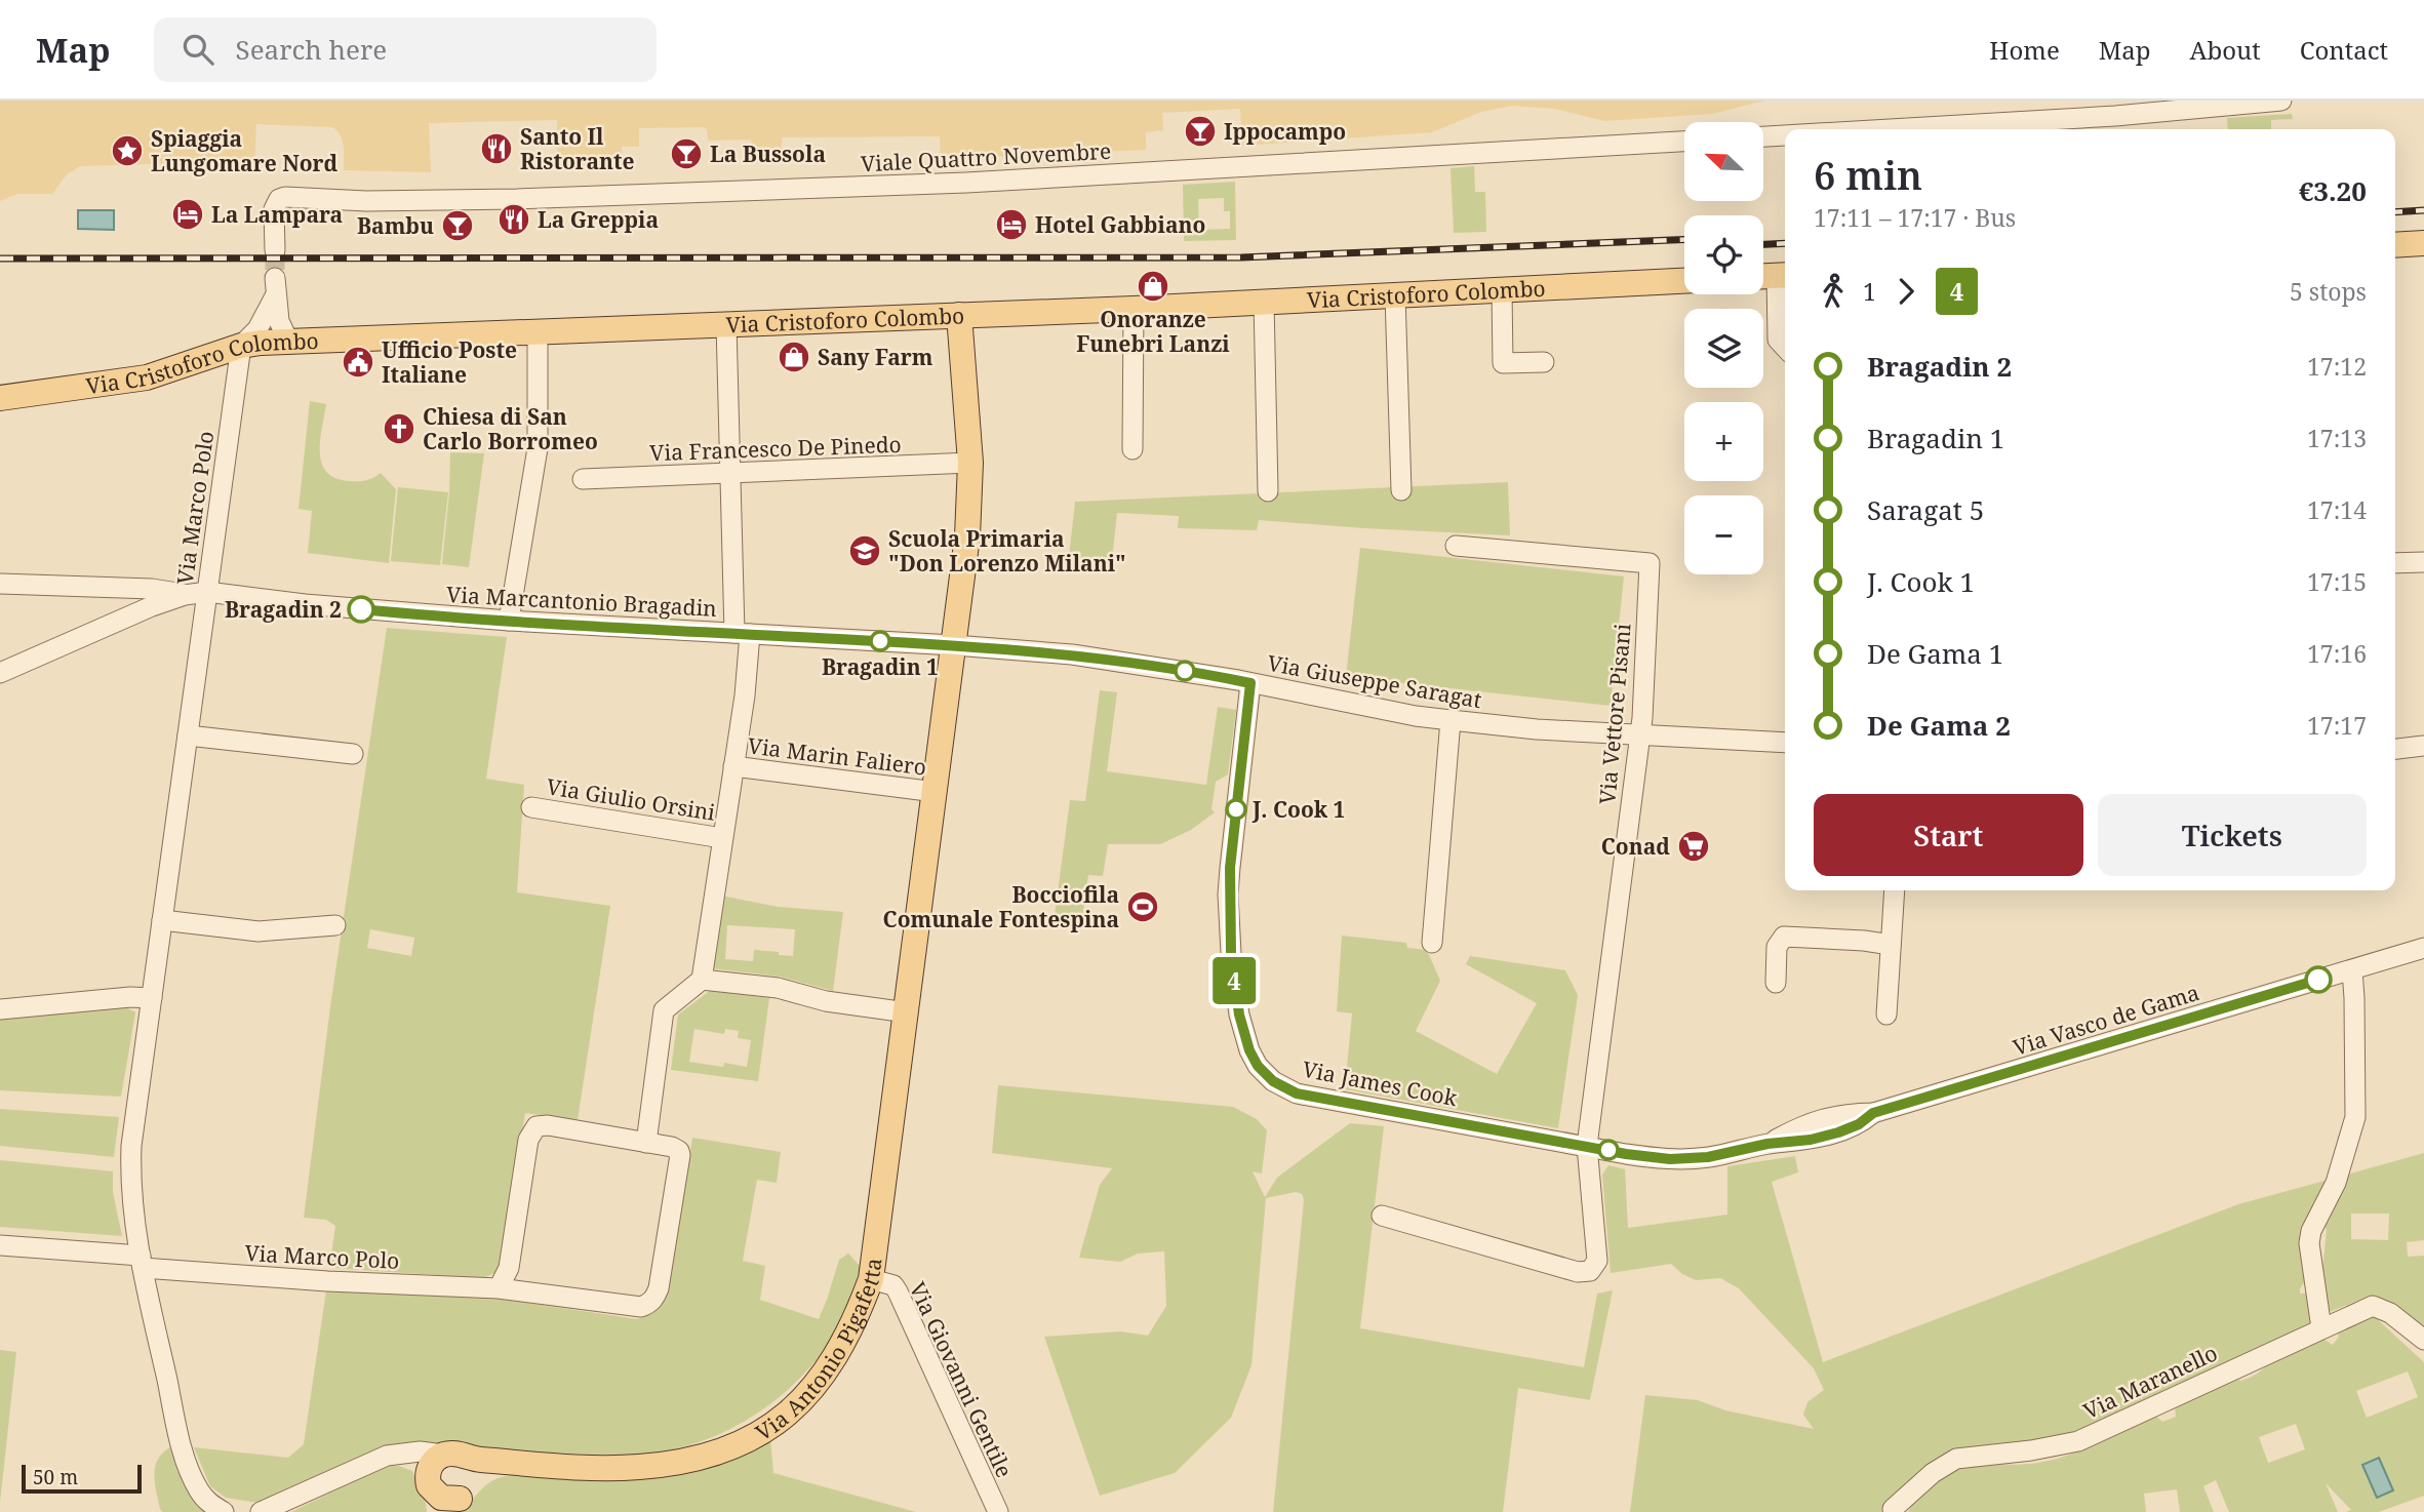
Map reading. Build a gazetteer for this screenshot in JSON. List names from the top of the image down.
{
  "streets": {
    "main road": ["Via Cristoforo Colombo", "Via Antonio Pigafetta"],
    "street": [
      "Viale Quattro Novembre",
      "Via Francesco De Pinedo",
      "Via Marco Polo",
      "Via Marcantonio Bragadin",
      "Via Giuseppe Saragat",
      "Via Vettore Pisani",
      "Via Marin Faliero",
      "Via Giulio Orsini",
      "Via Vasco de Gama",
      "Via James Cook",
      "Via Giovanni Gentile",
      "Via Maranello"
    ]
  },
  "crossings": [
    ["Via Cristoforo Colombo", "Via Marco Polo"],
    ["Via Cristoforo Colombo", "Via Giulio Orsini"],
    ["Via Cristoforo Colombo", "Via Antonio Pigafetta"],
    ["Via Francesco De Pinedo", "Via Giulio Orsini"],
    ["Via Francesco De Pinedo", "Via Antonio Pigafetta"],
    ["Via Marco Polo", "Via Marcantonio Bragadin"],
    ["Via Marcantonio Bragadin", "Via Giuseppe Saragat"],
    ["Via Marcantonio Bragadin", "Via Giulio Orsini"],
    ["Via Marcantonio Bragadin", "Via Antonio Pigafetta"],
    ["Via Giuseppe Saragat", "Via Vettore Pisani"],
    ["Via Giuseppe Saragat", "Via James Cook"],
    ["Via Giuseppe Saragat", "Via Antonio Pigafetta"],
    ["Via Vettore Pisani", "Via Vasco de Gama"],
    ["Via Vettore Pisani", "Via James Cook"],
    ["Via Marin Faliero", "Via Giulio Orsini"],
    ["Via Marin Faliero", "Via Antonio Pigafetta"],
    ["Via Vasco de Gama", "Via James Cook"],
    ["Via Antonio Pigafetta", "Via Giovanni Gentile"]
  ],
  "places": {
    "bar": ["Ippocampo", "La Bussola", "Bambu"],
    "restaurant": ["Santo Il Ristorante", "La Greppia"],
    "place": ["Spiaggia Lungomare Nord"],
    "hotel": ["La Lampara", "Hotel Gabbiano"],
    "shop": ["Onoranze Funebri Lanzi", "Sany Farm"],
    "public building": ["Ufficio Poste Italiane"],
    "church": ["Chiesa di San Carlo Borromeo"],
    "school or university": ["Scuola Primaria \"Don Lorenzo Milani\""],
    "other": ["Bragadin 2", "Bragadin 1", "J. Cook 1"],
    "supermarket": ["Conad"],
    "sports": ["Bocciofila Comunale Fontespina"]
  },
  "lines": ["bus line 4"],
  "scale_bar": "50 m",
  "north": "top left",
  "page": {
    "header": "Map",
    "search": "Search here",
    "nav": [
      "Home",
      "Map",
      "About",
      "Contact"
    ],
    "on_map": "4",
    "map_buttons": ["+", "−"],
    "heading": ["6 min", "17:11 – 17:17 · Bus", "€3.20"],
    "legs": ["1", "4", "5 stops"],
    "list": [
      {
        "name": "Bragadin 2",
        "value": "17:12"
      },
      {
        "name": "Bragadin 1",
        "value": "17:13"
      },
      {
        "name": "Saragat 5",
        "value": "17:14"
      },
      {
        "name": "J. Cook 1",
        "value": "17:15"
      },
      {
        "name": "De Gama 1",
        "value": "17:16"
      },
      {
        "name": "De Gama 2",
        "value": "17:17"
      }
    ],
    "buttons": ["Start", "Tickets"],
    "scale": "50 m"
  }
}
